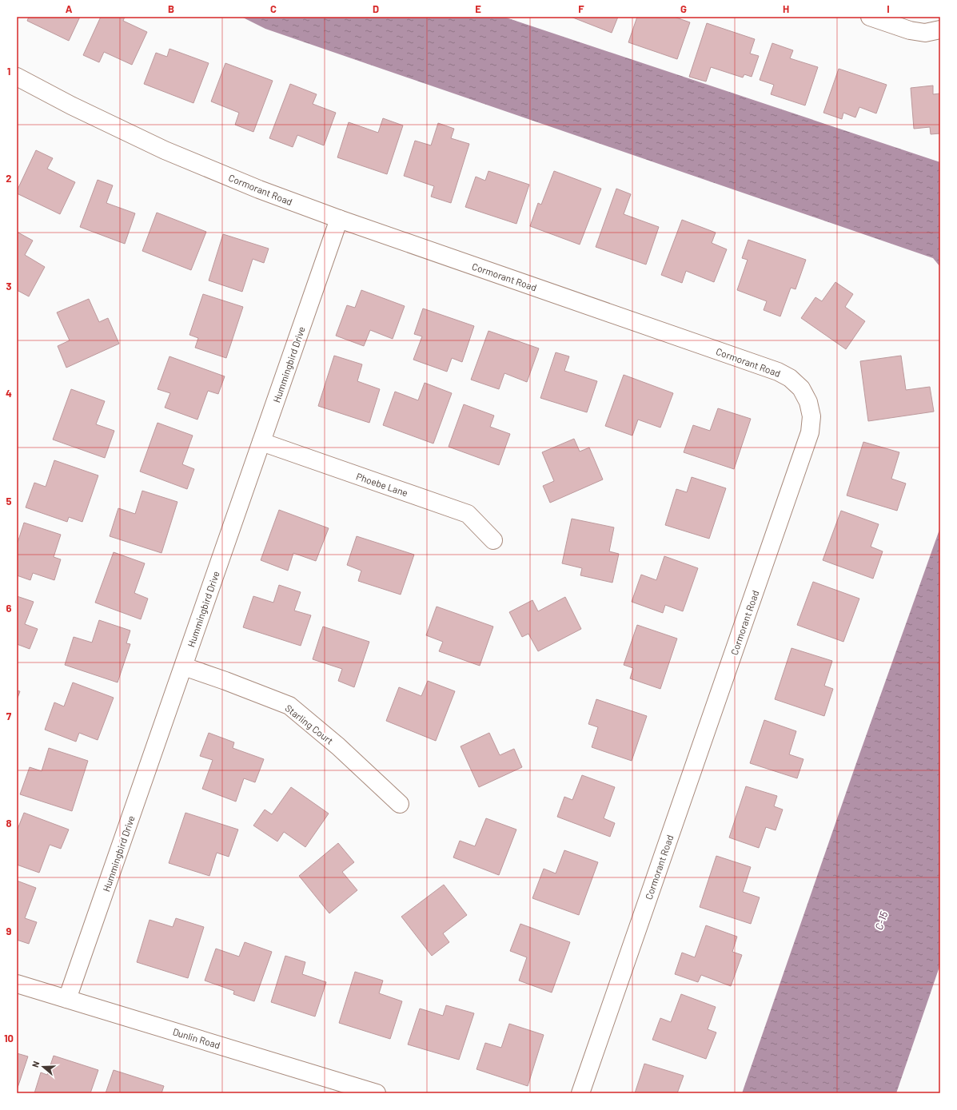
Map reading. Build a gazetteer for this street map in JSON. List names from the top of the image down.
{
  "streets": {
    "street": [
      "Cormorant Road",
      "Hummingbird Drive",
      "Phoebe Lane",
      "Starling Court",
      "Dunlin Road"
    ]
  },
  "crossings": [
    ["Cormorant Road", "Hummingbird Drive"],
    ["Hummingbird Drive", "Phoebe Lane"],
    ["Hummingbird Drive", "Starling Court"],
    ["Hummingbird Drive", "Dunlin Road"]
  ],
  "water": ["C-15"],
  "north": "left",
  "grid": {
    "columns": [
      "A",
      "B",
      "C",
      "D",
      "E",
      "F",
      "G",
      "H",
      "I"
    ],
    "rows": [
      "1",
      "2",
      "3",
      "4",
      "5",
      "6",
      "7",
      "8",
      "9",
      "10"
    ]
  }
}
